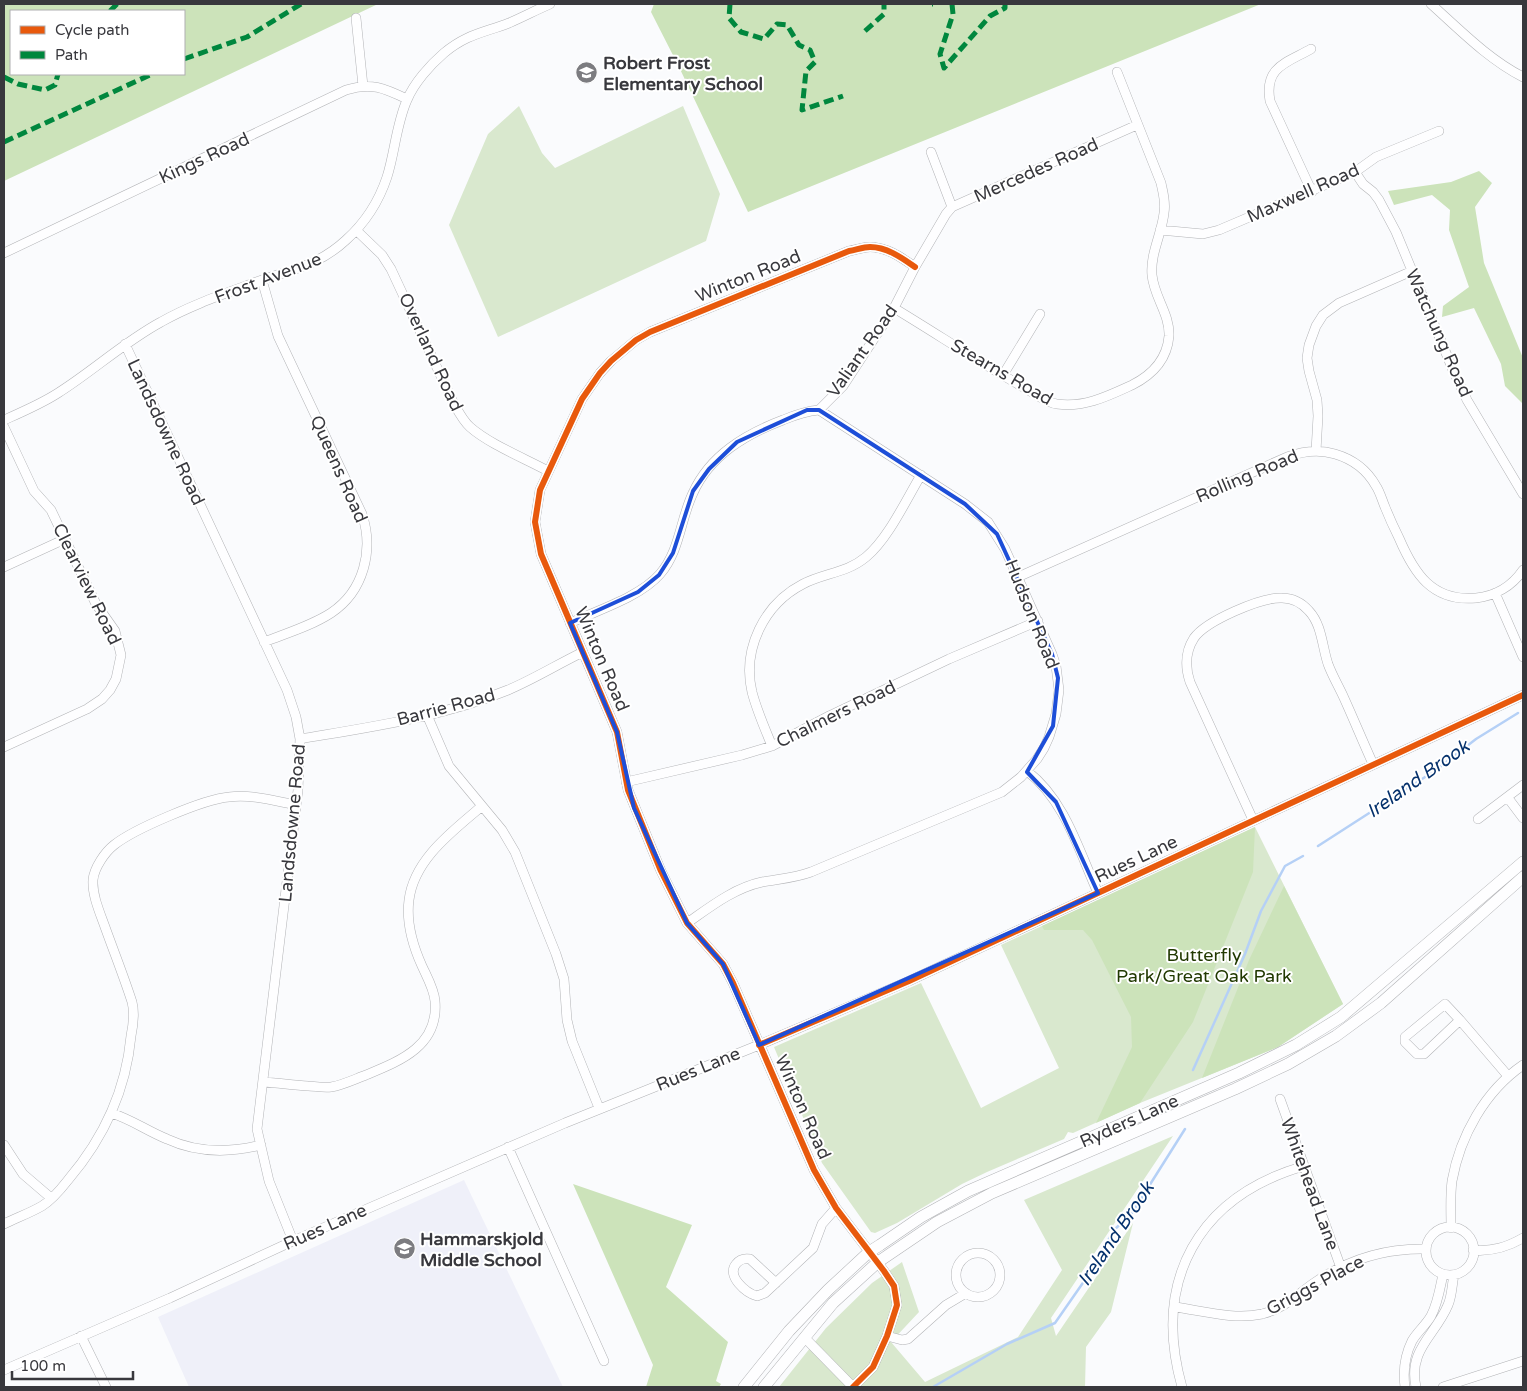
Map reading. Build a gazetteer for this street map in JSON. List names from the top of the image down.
{
  "streets": {
    "main road": ["Ryders Lane"],
    "street": [
      "Kings Road",
      "Mercedes Road",
      "Maxwell Road",
      "Winton Road",
      "Frost Avenue",
      "Watchung Road",
      "Valiant Road",
      "Overland Road",
      "Stearns Road",
      "Landsdowne Road",
      "Queens Road",
      "Rolling Road",
      "Clearview Road",
      "Hudson Road",
      "Barrie Road",
      "Chalmers Road",
      "Rues Lane",
      "Whitehead Lane",
      "Griggs Place"
    ]
  },
  "crossings": [
    ["Kings Road", "Frost Avenue"],
    ["Mercedes Road", "Valiant Road"],
    ["Mercedes Road", "Stearns Road"],
    ["Maxwell Road", "Watchung Road"],
    ["Maxwell Road", "Stearns Road"],
    ["Winton Road", "Valiant Road"],
    ["Winton Road", "Overland Road"],
    ["Winton Road", "Hudson Road"],
    ["Winton Road", "Barrie Road"],
    ["Winton Road", "Chalmers Road"],
    ["Winton Road", "Rues Lane"],
    ["Winton Road", "Ryders Lane"],
    ["Frost Avenue", "Overland Road"],
    ["Frost Avenue", "Landsdowne Road"],
    ["Frost Avenue", "Queens Road"],
    ["Valiant Road", "Stearns Road"],
    ["Valiant Road", "Hudson Road"],
    ["Landsdowne Road", "Queens Road"],
    ["Landsdowne Road", "Barrie Road"],
    ["Landsdowne Road", "Rues Lane"],
    ["Rolling Road", "Hudson Road"],
    ["Hudson Road", "Chalmers Road"],
    ["Whitehead Lane", "Griggs Place"]
  ],
  "water": ["Ireland Brook"],
  "parks": ["Butterfly Park/Great Oak Park"],
  "places": {
    "school or university": ["Robert Frost Elementary School", "Hammarskjold Middle School"]
  },
  "legend": ["Cycle path", "Path"],
  "scale_bar": "100 m"
}
